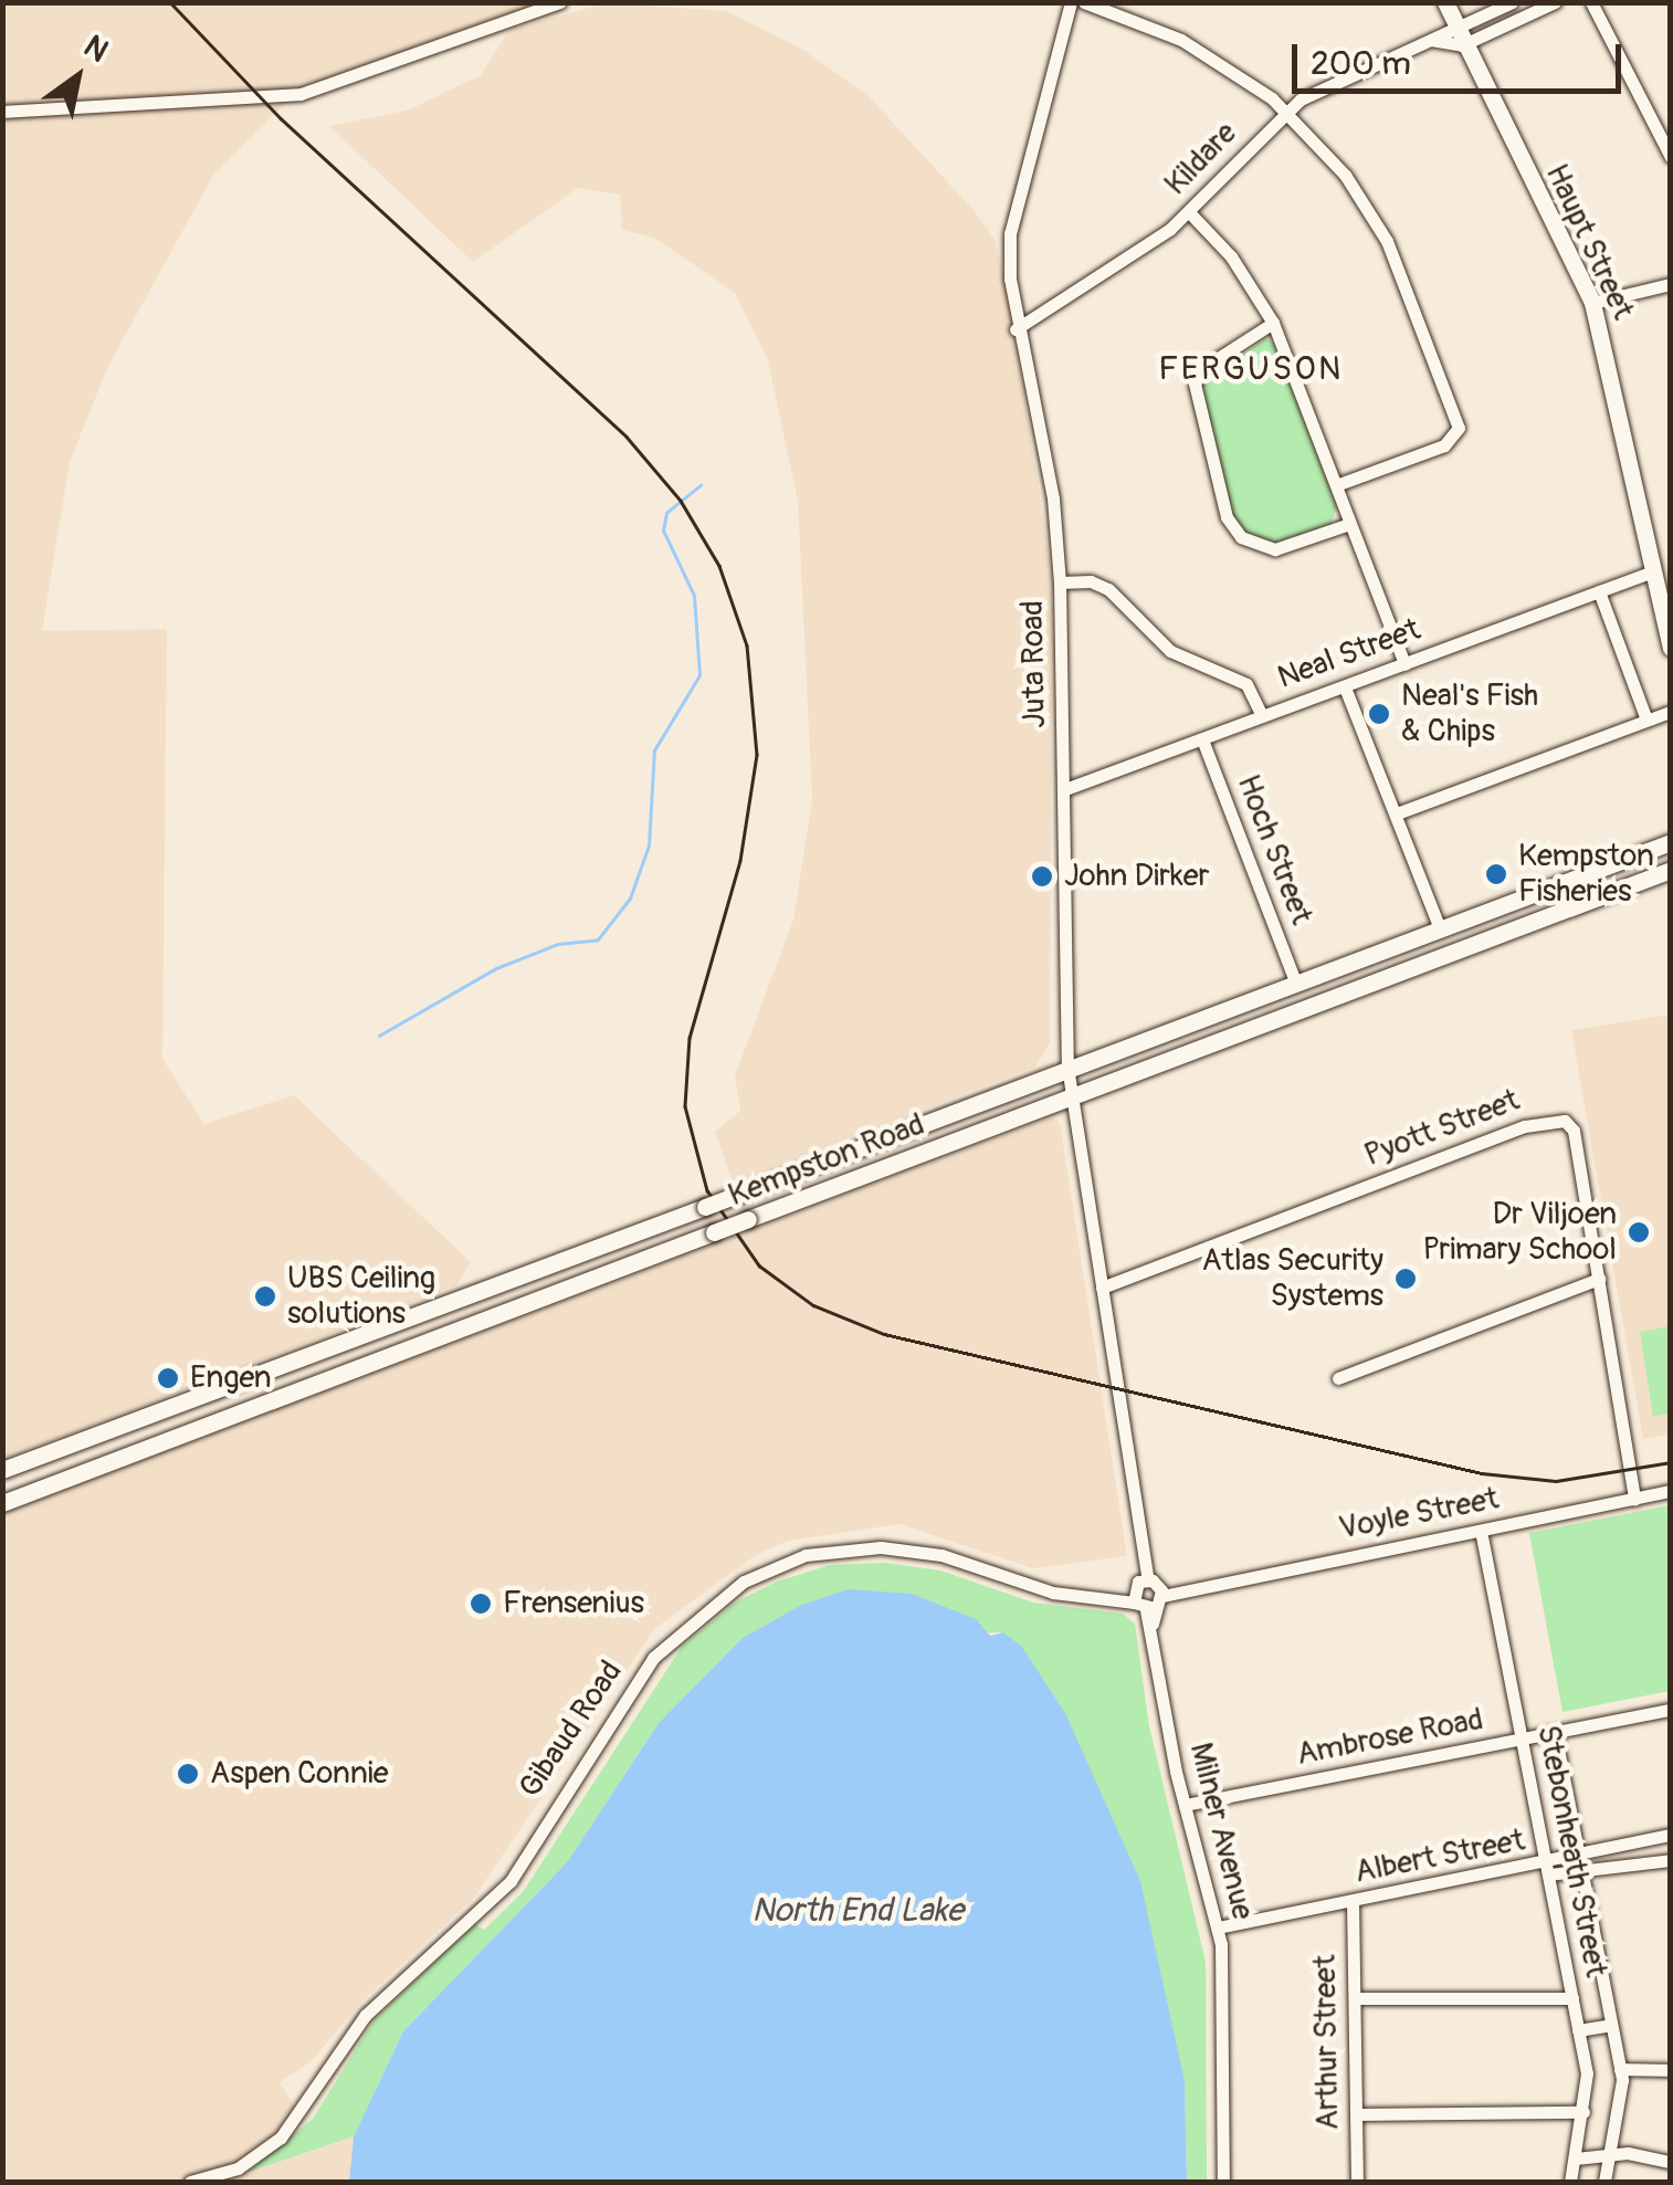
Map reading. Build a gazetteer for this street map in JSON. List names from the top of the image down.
{
  "streets": {
    "main road": ["Haupt Street", "Kempston Road"],
    "street": [
      "Kildare",
      "Neal Street",
      "Juta Road",
      "Hoch Street",
      "Pyott Street",
      "Voyle Street",
      "Gibaud Road",
      "Ambrose Road",
      "Milner Avenue",
      "Stebonheath Street",
      "Albert Street",
      "Arthur Street"
    ]
  },
  "crossings": [
    ["Kildare", "Haupt Street"],
    ["Kildare", "Juta Road"],
    ["Haupt Street", "Neal Street"],
    ["Neal Street", "Juta Road"],
    ["Neal Street", "Hoch Street"],
    ["Juta Road", "Kempston Road"],
    ["Juta Road", "Milner Avenue"],
    ["Hoch Street", "Kempston Road"],
    ["Pyott Street", "Voyle Street"],
    ["Pyott Street", "Milner Avenue"],
    ["Kempston Road", "Milner Avenue"],
    ["Voyle Street", "Gibaud Road"],
    ["Voyle Street", "Milner Avenue"],
    ["Voyle Street", "Stebonheath Street"],
    ["Gibaud Road", "Milner Avenue"],
    ["Ambrose Road", "Milner Avenue"],
    ["Ambrose Road", "Stebonheath Street"],
    ["Milner Avenue", "Albert Street"],
    ["Stebonheath Street", "Albert Street"],
    ["Albert Street", "Arthur Street"]
  ],
  "districts": ["FERGUSON"],
  "water": ["North End Lake"],
  "places": [
    "Neal's Fish & Chips",
    "Kempston Fisheries",
    "John Dirker",
    "Dr Viljoen Primary School",
    "Atlas Security Systems",
    "UBS Ceiling solutions",
    "Engen",
    "Frensenius",
    "Aspen Connie"
  ],
  "scale_bar": "200 m",
  "north": "top right"
}
